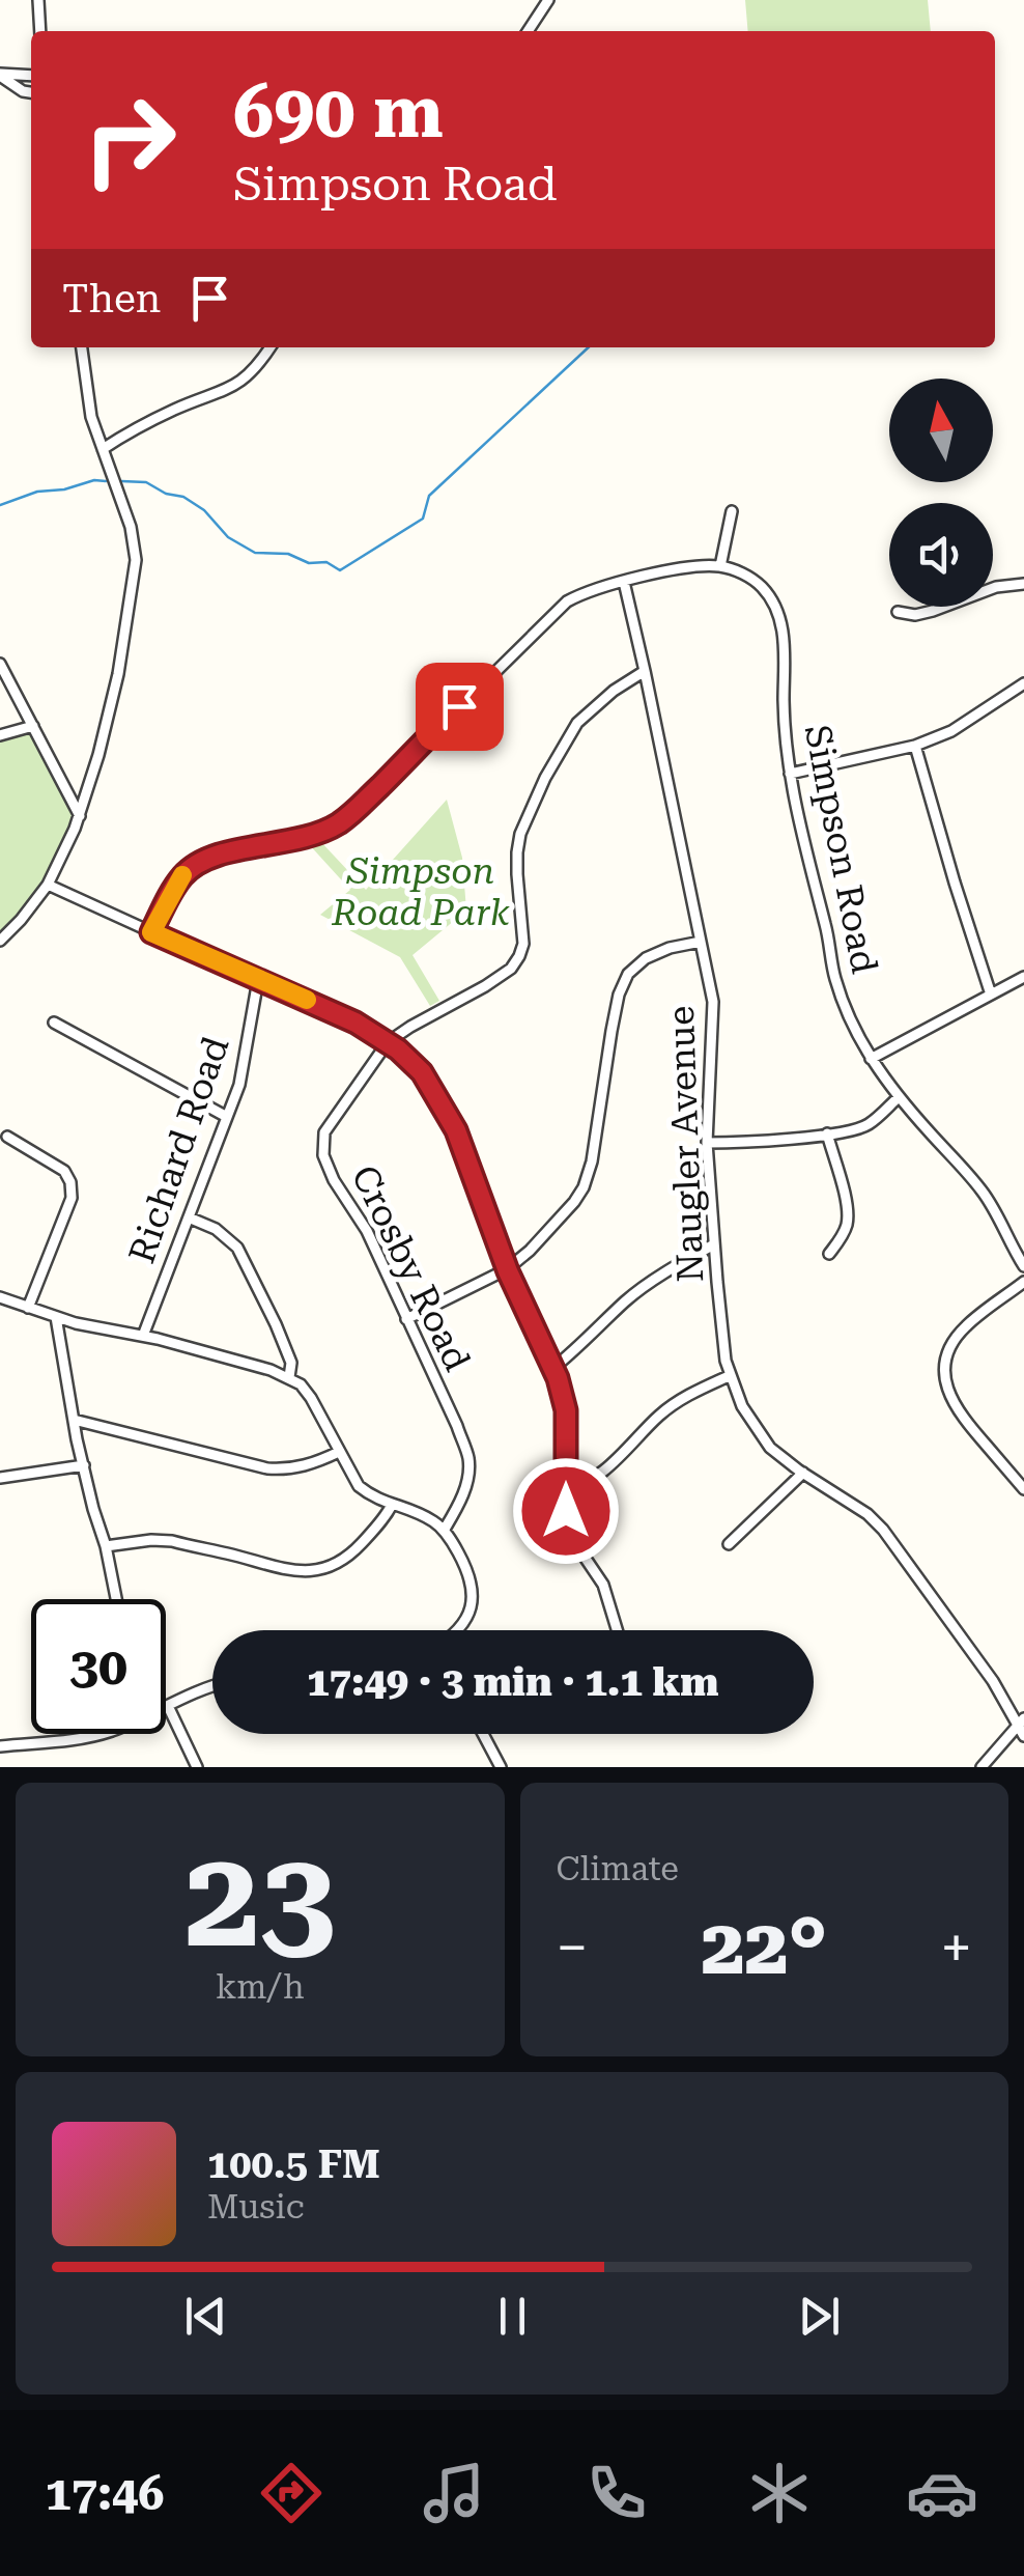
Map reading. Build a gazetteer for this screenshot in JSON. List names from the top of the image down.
{
  "streets": {
    "street": [
      "Simpson Road",
      "Naugler Avenue",
      "Richard Road",
      "Crosby Road"
    ]
  },
  "parks": ["Simpson Road Park"],
  "north": "top",
  "page": {
    "turn": ["690 m", "Simpson Road"],
    "then": "Then",
    "limit": "30",
    "trip": "17:49 · 3 min · 1.1 km",
    "tile": [
      ["23", "km/h"],
      "Climate"
    ],
    "heat": ["−", "22°", "+"],
    "song": ["100.5 FM", "Music"],
    "tabs": "17:46"
  }
}
